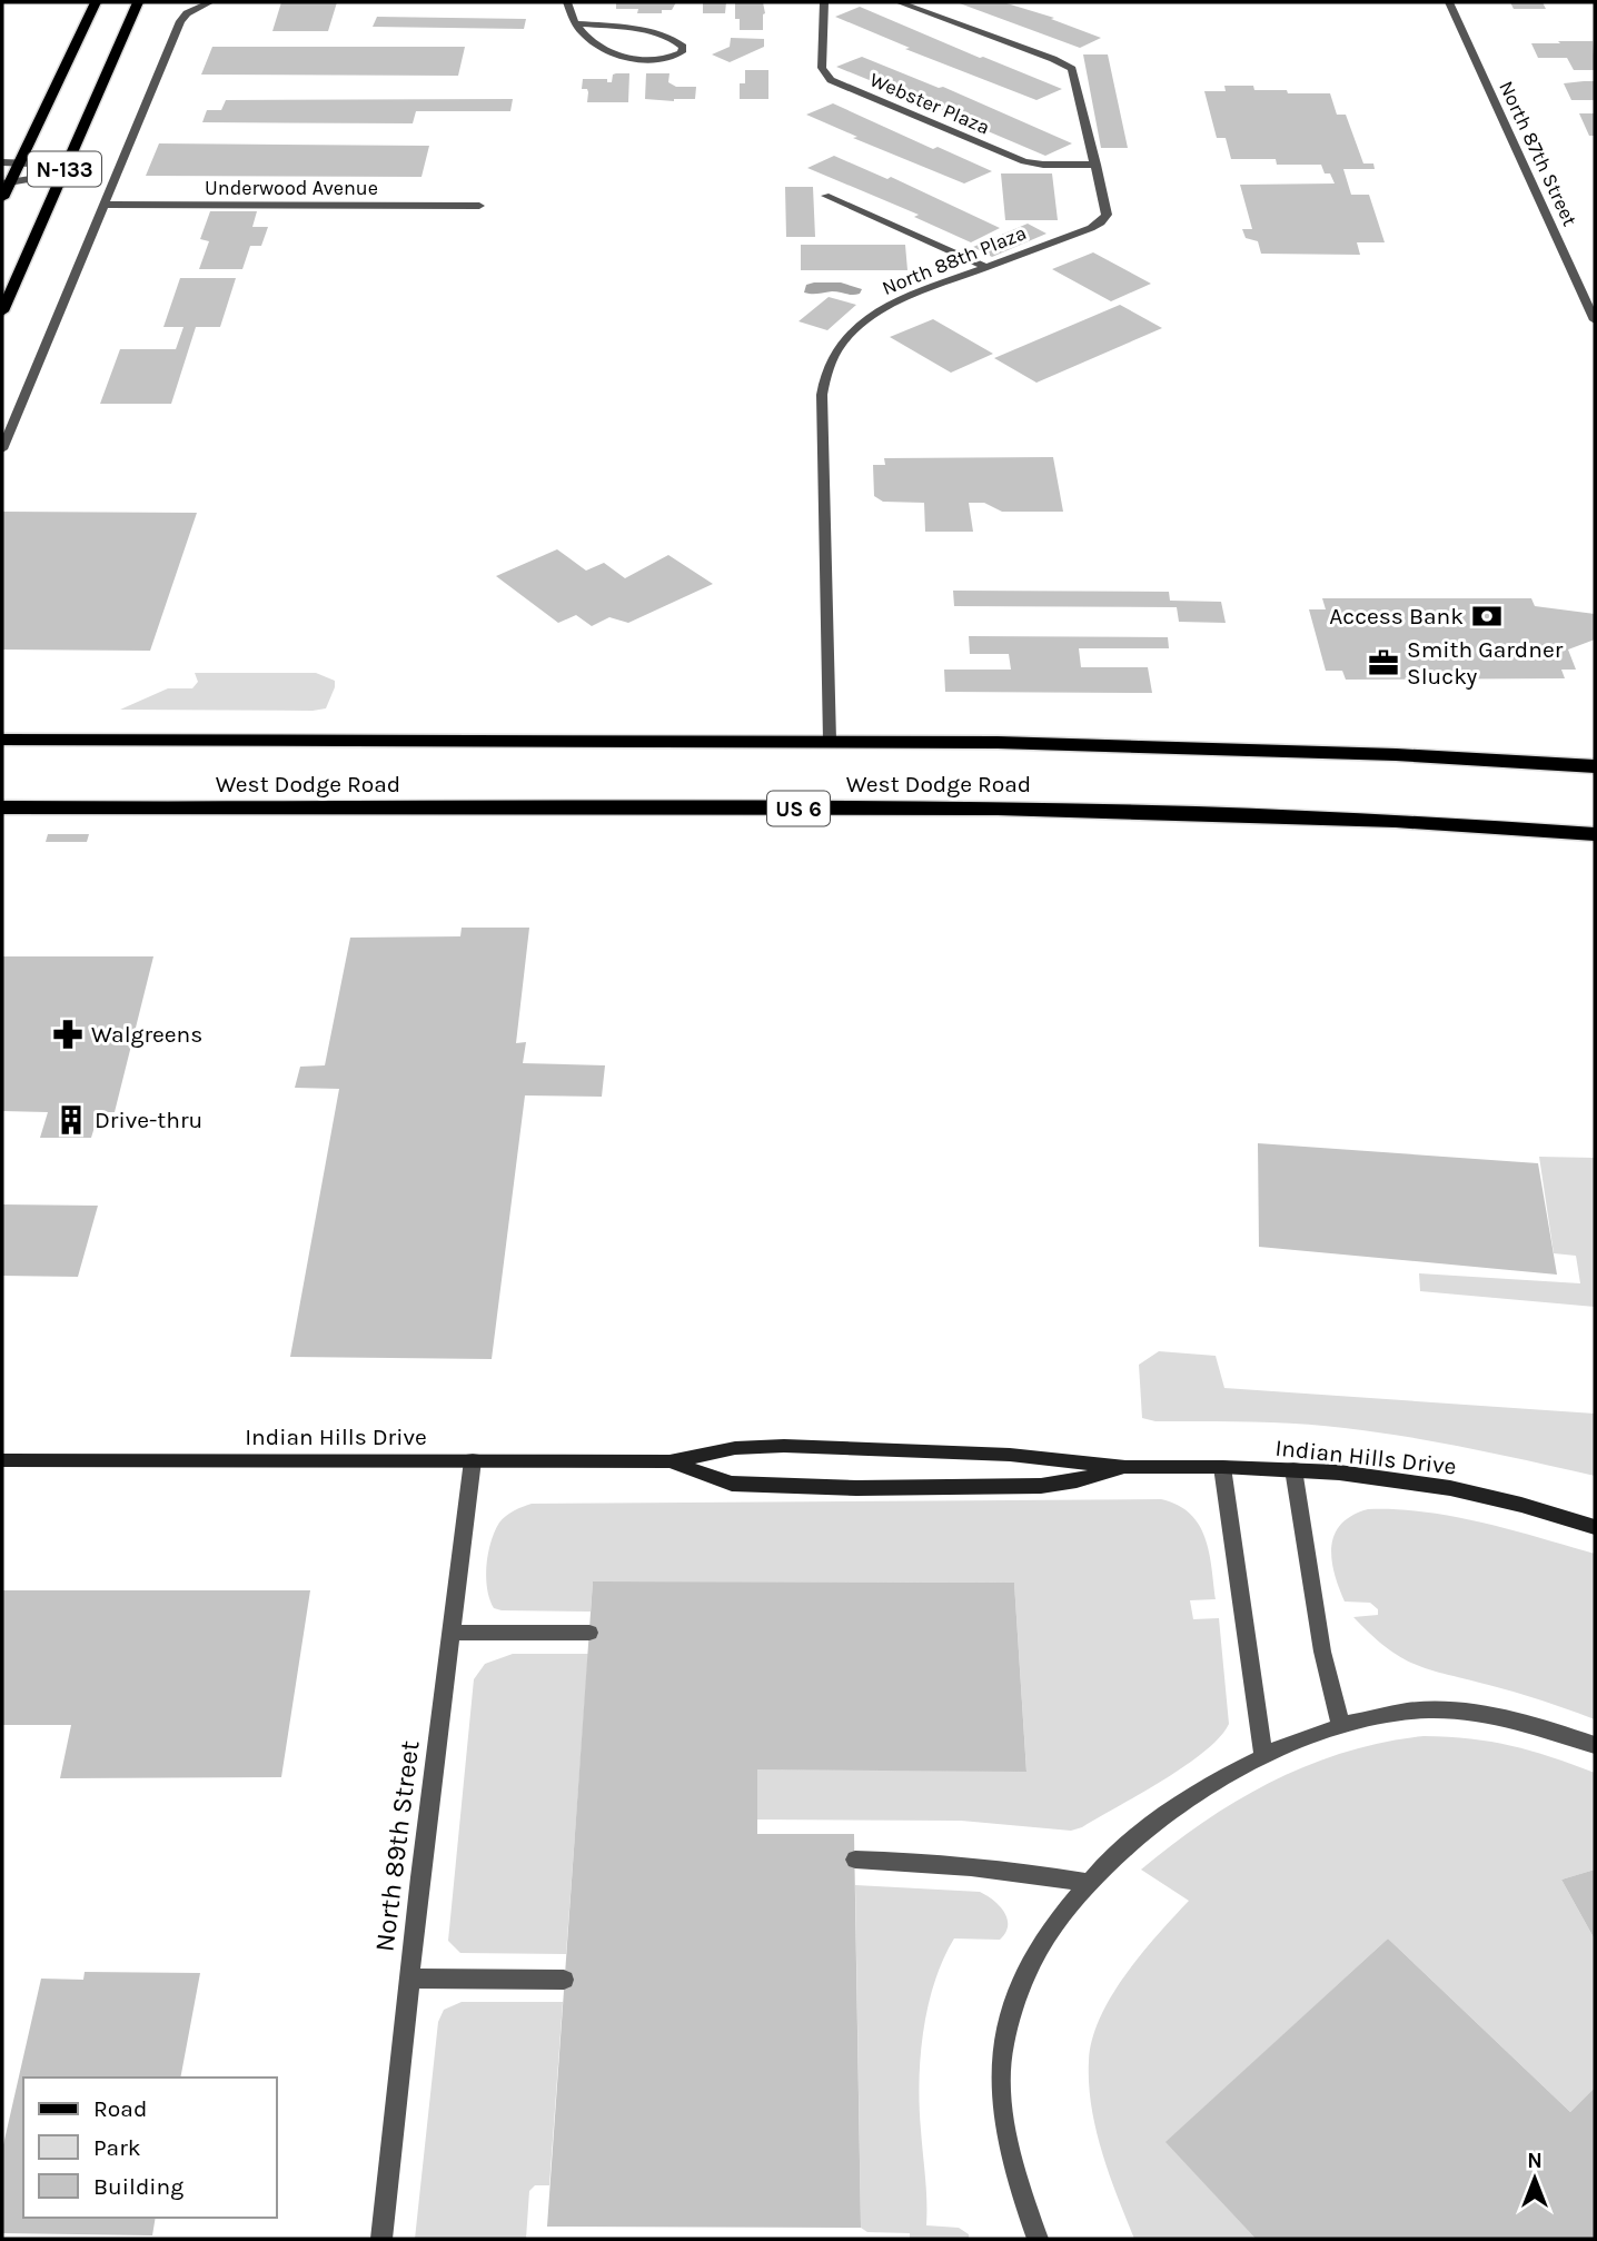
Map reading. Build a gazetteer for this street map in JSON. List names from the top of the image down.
{
  "streets": {
    "highway": ["West Dodge Road", "US 6"],
    "main road": ["N-133"],
    "street": [
      "Webster Plaza",
      "North 87th Street",
      "Underwood Avenue",
      "North 88th Plaza",
      "Indian Hills Drive",
      "North 89th Street"
    ]
  },
  "crossings": [
    ["Webster Plaza", "North 88th Plaza"],
    ["North 88th Plaza", "West Dodge Road"],
    ["Indian Hills Drive", "North 89th Street"]
  ],
  "places": {
    "bank": ["Access Bank"],
    "office": ["Smith Gardner Slucky"],
    "pharmacy": ["Walgreens"],
    "building": ["Drive-thru"]
  },
  "legend": ["Road", "Park", "Building"],
  "north": "top"
}
